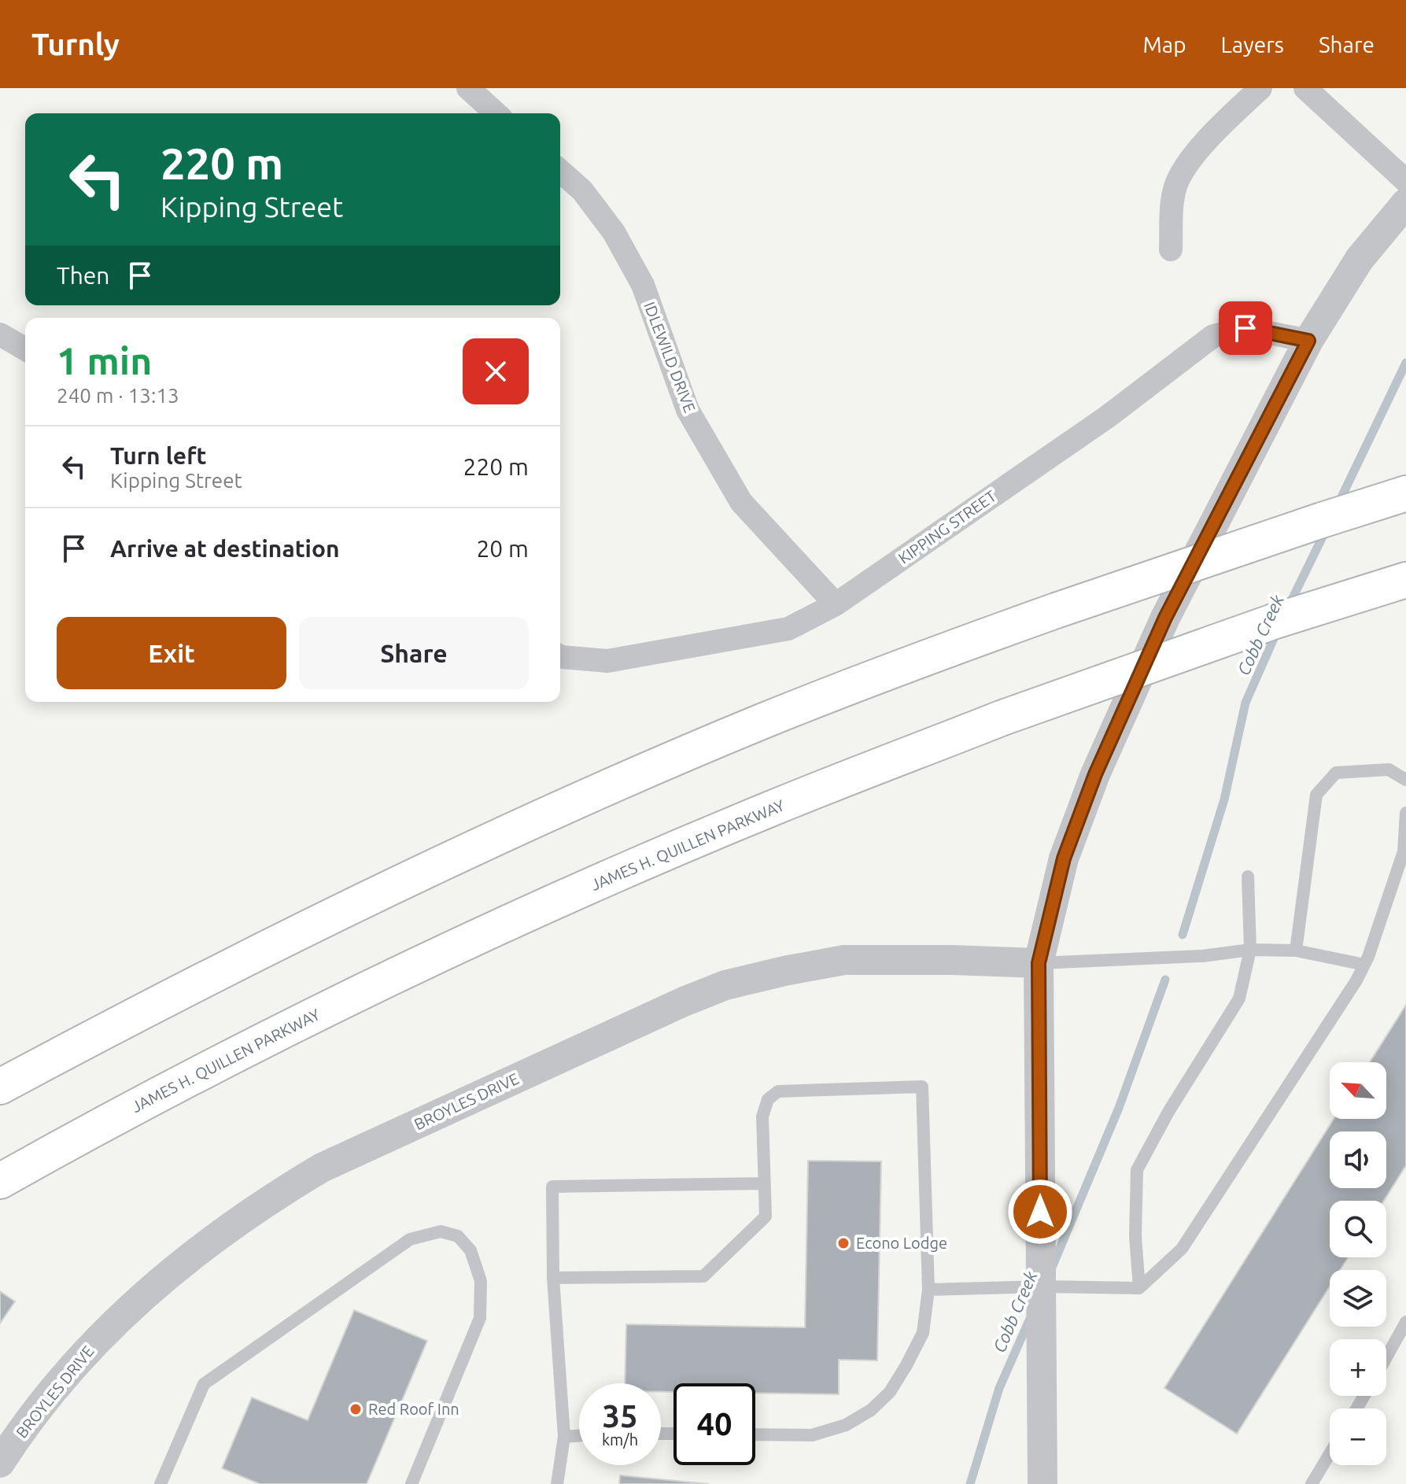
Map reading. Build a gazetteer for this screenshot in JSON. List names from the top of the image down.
{
  "streets": {
    "highway": ["JAMES H. QUILLEN PARKWAY"],
    "street": ["IDLEWILD DRIVE", "KIPPING STREET", "BROYLES DRIVE"]
  },
  "crossings": [
    ["IDLEWILD DRIVE", "KIPPING STREET"]
  ],
  "water": ["Cobb Creek"],
  "places": ["Econo Lodge", "Red Roof Inn"],
  "north": "top left",
  "page": {
    "header": "Turnly",
    "nav": ["Map", "Layers", "Share"],
    "turn": ["220 m", "Kipping Street"],
    "then": "Then",
    "heading": ["1 min", "240 m · 13:13"],
    "list": [
      {
        "name": "Turn left",
        "note": "Kipping Street",
        "value": "220 m"
      },
      {
        "name": "Arrive at destination",
        "value": "20 m"
      }
    ],
    "buttons": ["Exit", "Share"],
    "map_buttons": ["+", "−"],
    "speed": "35 km/h",
    "limit": "40"
  }
}
